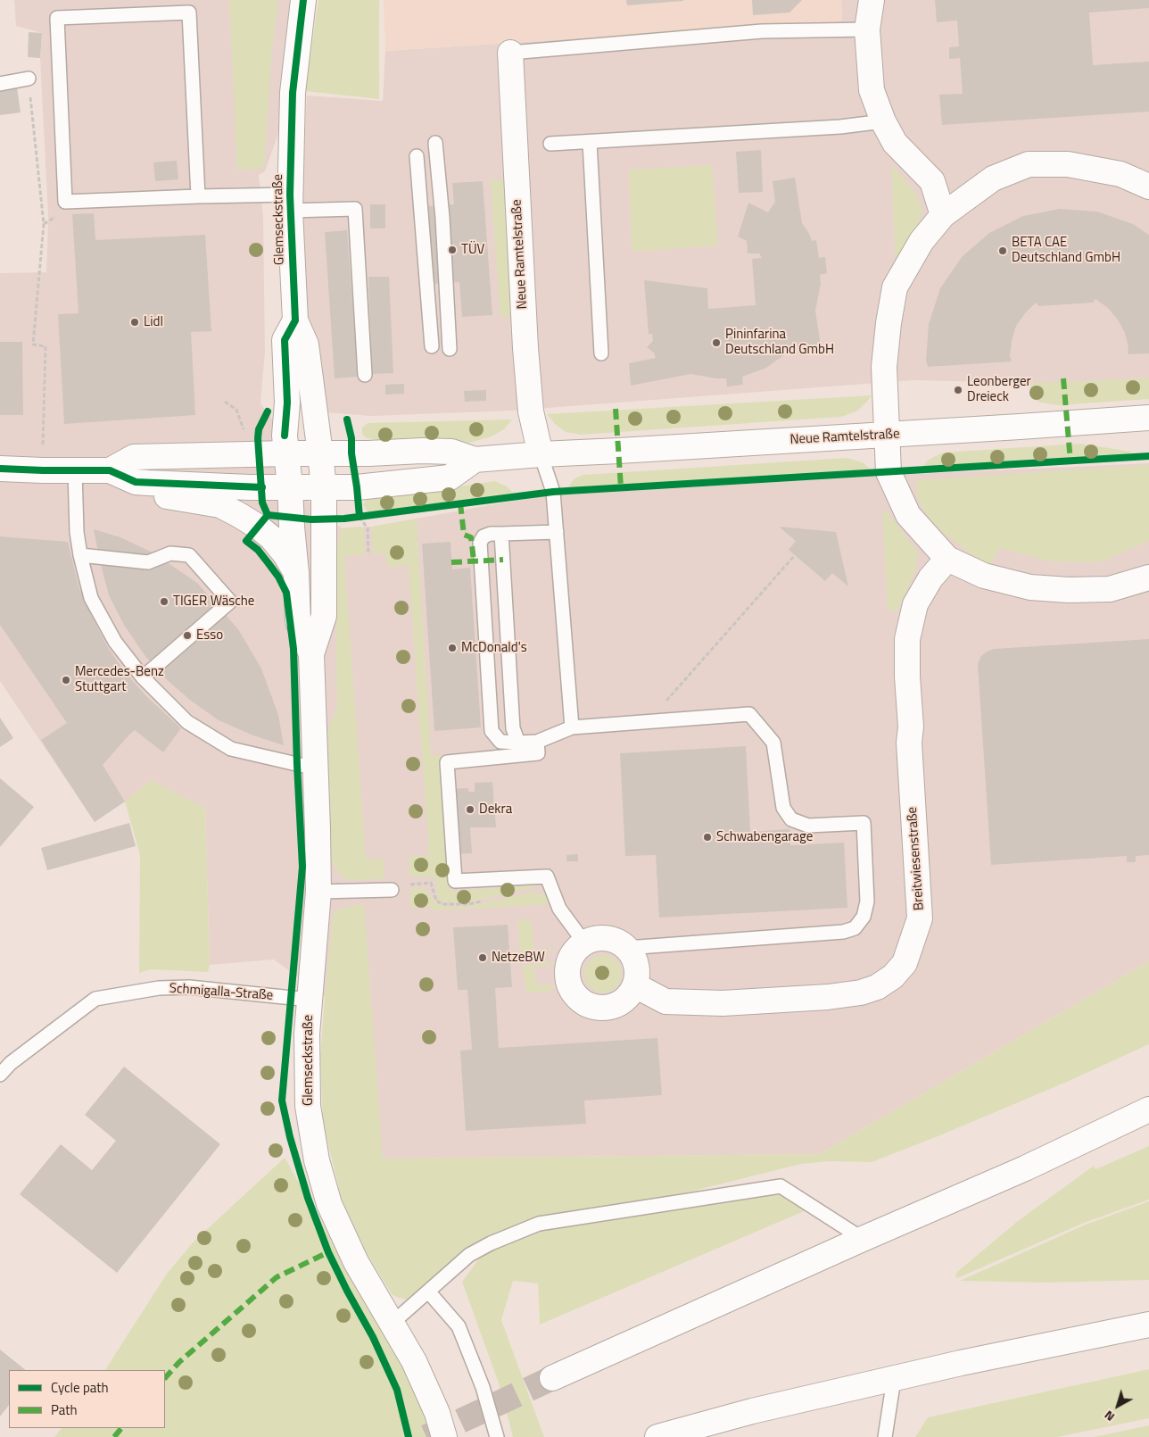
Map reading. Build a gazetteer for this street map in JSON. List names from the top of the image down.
{
  "streets": {
    "main road": ["Glemseckstraße", "Neue Ramtelstraße", "Breitwiesenstraße"],
    "lane": ["Schmigalla-Straße"]
  },
  "crossings": [
    ["Glemseckstraße", "Neue Ramtelstraße"],
    ["Glemseckstraße", "Schmigalla-Straße"]
  ],
  "places": [
    "TÜV",
    "BETA CAE Deutschland GmbH",
    "Lidl",
    "Pininfarina Deutschland GmbH",
    "Leonberger Dreieck",
    "TIGER Wäsche",
    "Esso",
    "McDonald's",
    "Mercedes-Benz Stuttgart",
    "Dekra",
    "Schwabengarage",
    "NetzeBW"
  ],
  "legend": ["Cycle path", "Path"],
  "north": "bottom left"
}
